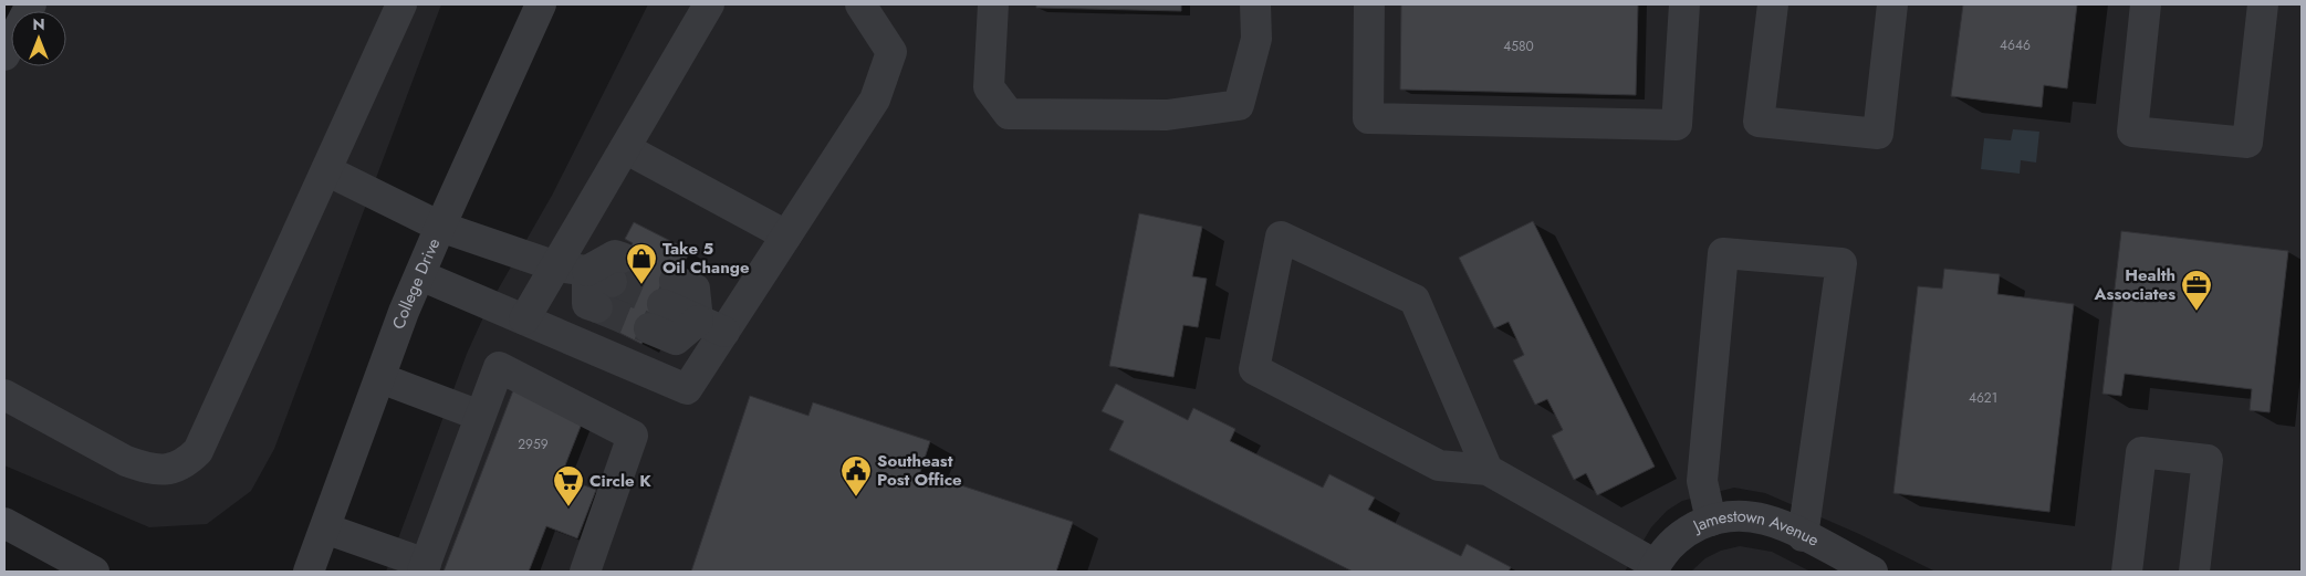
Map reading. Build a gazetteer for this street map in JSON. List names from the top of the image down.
{
  "streets": {
    "street": ["College Drive", "Jamestown Avenue"]
  },
  "places": {
    "shop": ["Take 5 Oil Change"],
    "office": ["Health Associates"],
    "public building": ["Southeast Post Office"],
    "supermarket": ["Circle K"]
  },
  "house_numbers": [
    "4646",
    "4580",
    "4621",
    "2959"
  ],
  "north": "top"
}
